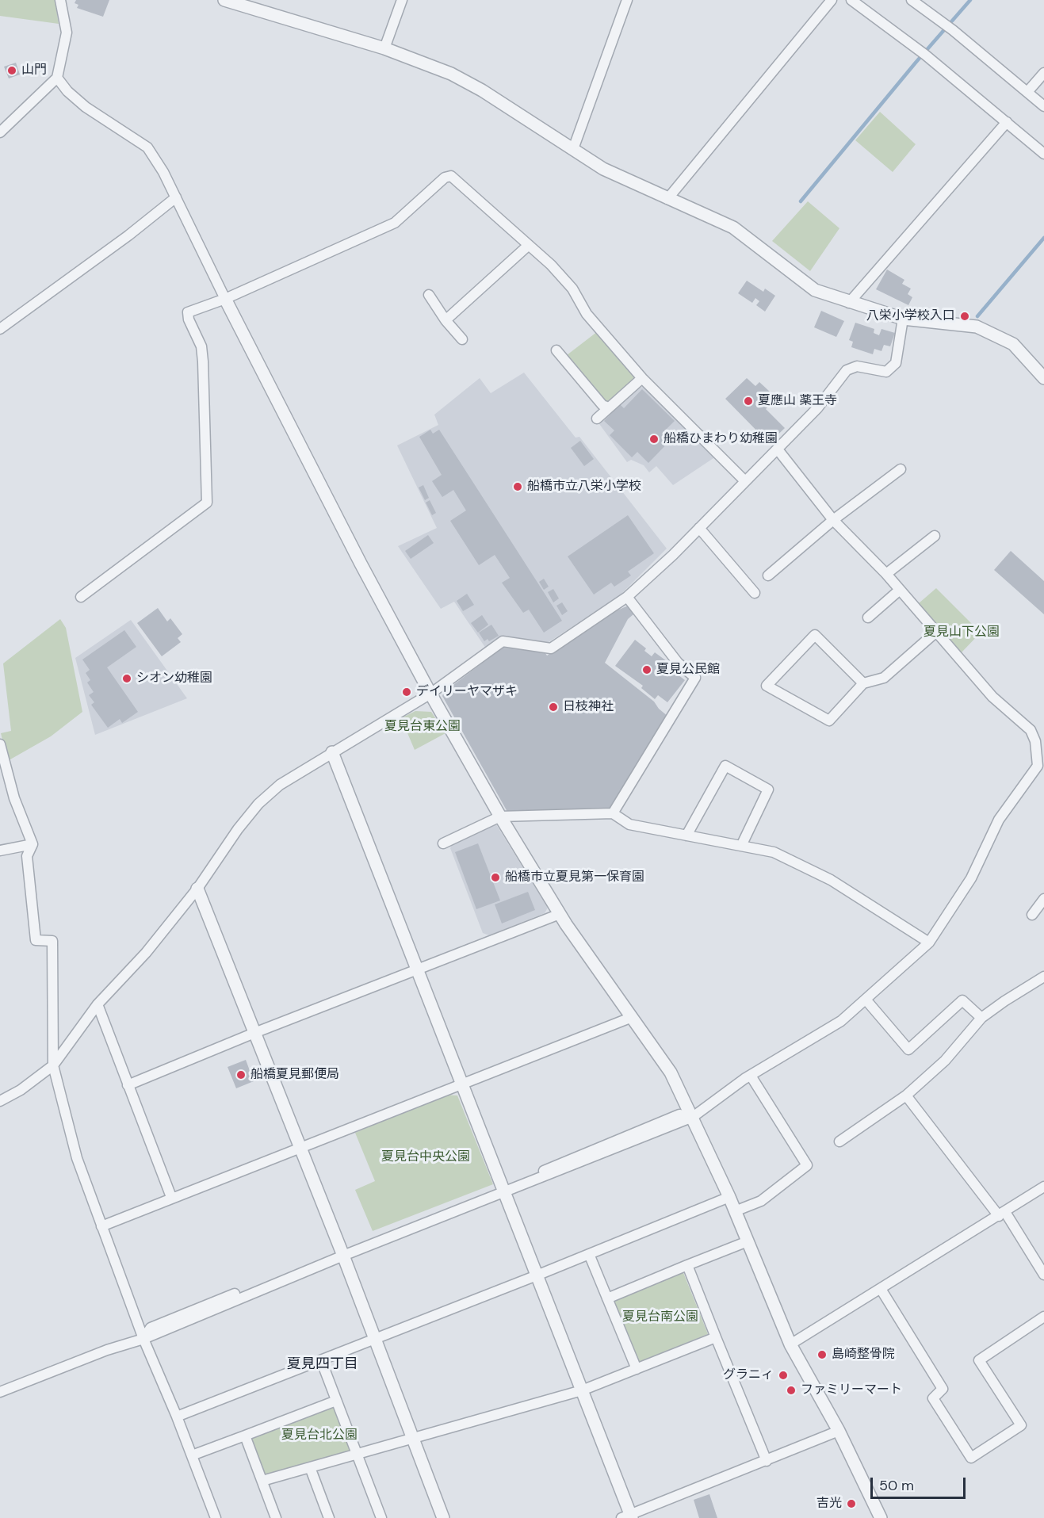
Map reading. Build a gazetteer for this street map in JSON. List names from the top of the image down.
{
  "districts": ["夏見四丁目"],
  "parks": [
    "夏見山下公園",
    "夏見台東公園",
    "夏見台中央公園",
    "夏見台南公園",
    "夏見台北公園"
  ],
  "places": [
    "山門",
    "八栄小学校入口",
    "夏應山 薬王寺",
    "船橋ひまわり幼稚園",
    "船橋市立八栄小学校",
    "夏見公民館",
    "シオン幼稚園",
    "デイリーヤマザキ",
    "日枝神社",
    "船橋市立夏見第一保育園",
    "船橋夏見郵便局",
    "島崎整骨院",
    "グラニィ",
    "ファミリーマート",
    "吉光"
  ],
  "scale_bar": "50 m"
}
